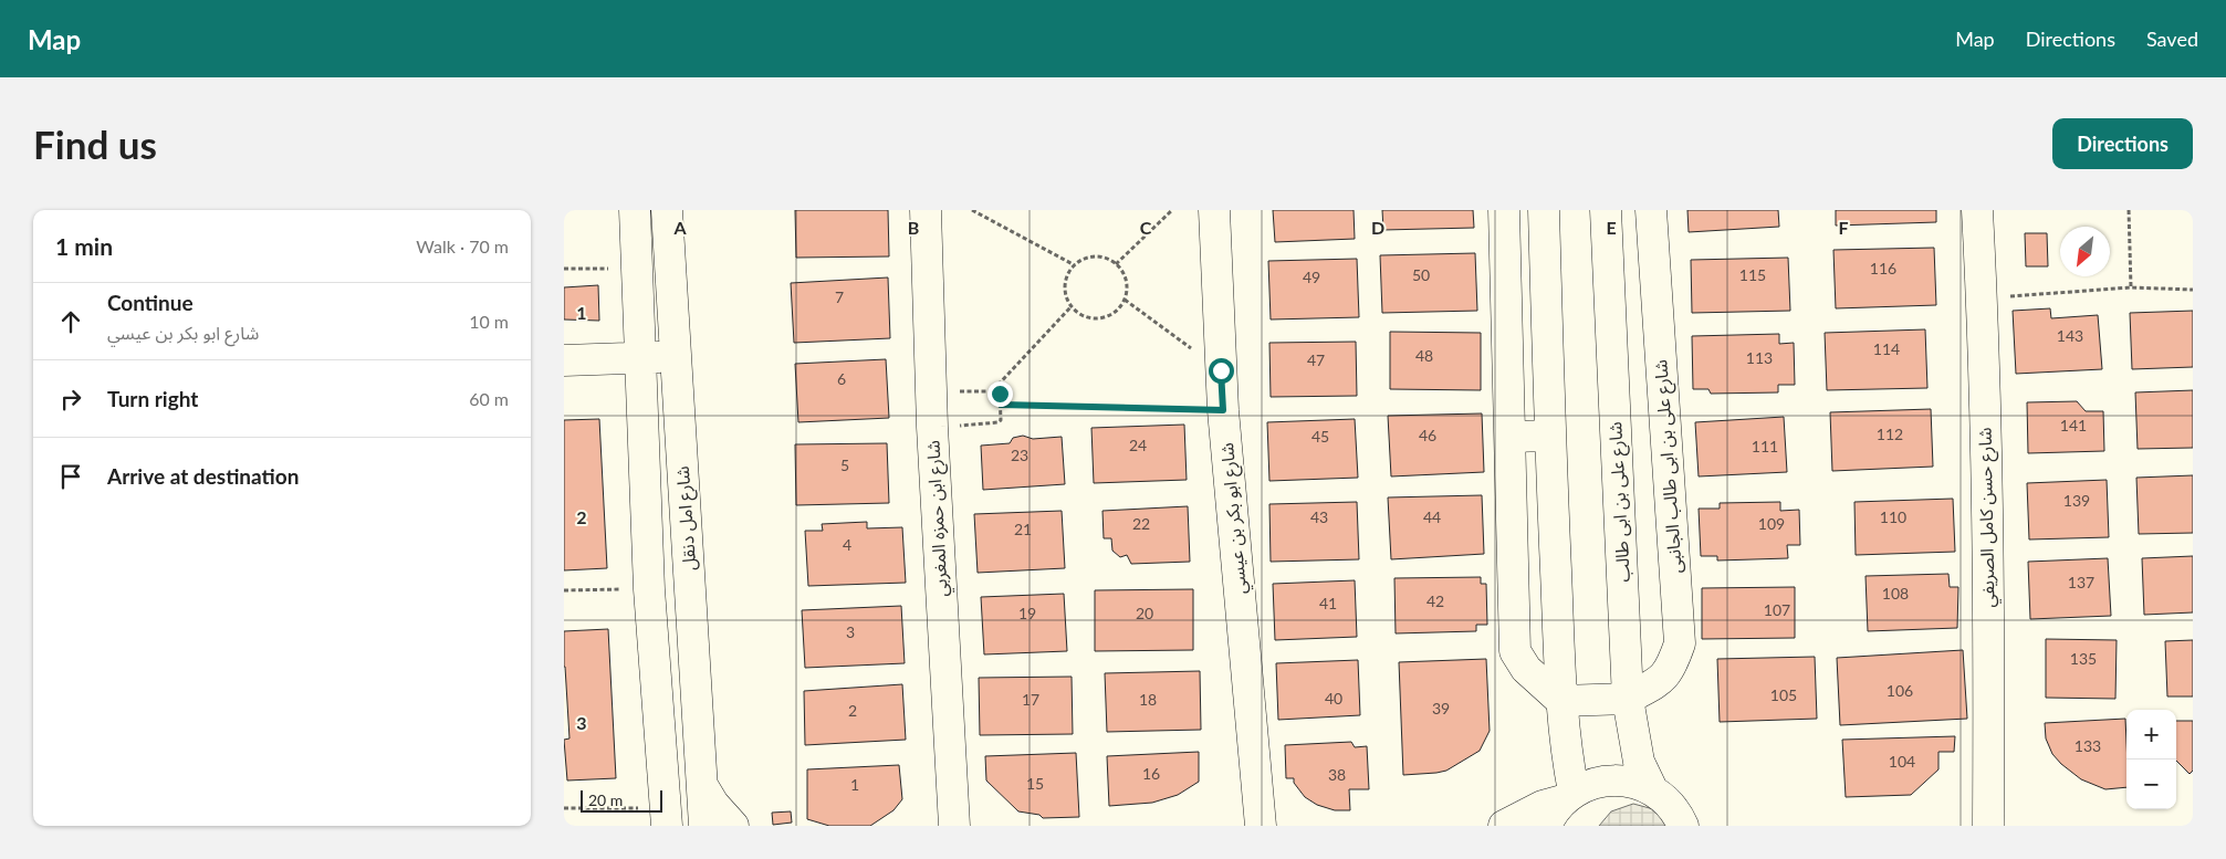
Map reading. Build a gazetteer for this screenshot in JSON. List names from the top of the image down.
{
  "streets": {
    "street": [
      "شارع على بن ابى طالب الجانبى",
      "شارع على بن ابى طالب",
      "شارع حسن كامل الصريفي",
      "شارع امل دنقل",
      "شارع ابن حمزه المغربي",
      "شارع ابو بكر بن عيسي"
    ]
  },
  "crossings": [
    ["شارع على بن ابى طالب الجانبى", "شارع على بن ابى طالب"]
  ],
  "house_numbers": [
    "116",
    "50",
    "115",
    "49",
    "7",
    "143",
    "114",
    "48",
    "113",
    "47",
    "6",
    "141",
    "112",
    "46",
    "45",
    "24",
    "111",
    "23",
    "5",
    "139",
    "43",
    "44",
    "110",
    "22",
    "109",
    "21",
    "4",
    "137",
    "108",
    "42",
    "41",
    "107",
    "19",
    "20",
    "3",
    "135",
    "106",
    "105",
    "40",
    "17",
    "18",
    "39",
    "2",
    "133",
    "104",
    "16",
    "38",
    "15",
    "1"
  ],
  "scale_bar": "20 m",
  "north": "bottom left",
  "page": {
    "header": "Map",
    "nav": ["Map", "Directions", "Saved"],
    "buttons": "Directions",
    "title": "Find us",
    "heading": ["1 min", "Walk · 70 m"],
    "list": [
      ["Continue", "شارع ابو بكر بن عيسي", "10 m"],
      ["Turn right", "60 m"],
      "Arrive at destination"
    ],
    "map_buttons": ["+", "−"],
    "scale": "20 m"
  },
  "grid": {
    "columns": [
      "A",
      "B",
      "C",
      "D",
      "E",
      "F"
    ],
    "rows": ["1", "2", "3"]
  }
}
